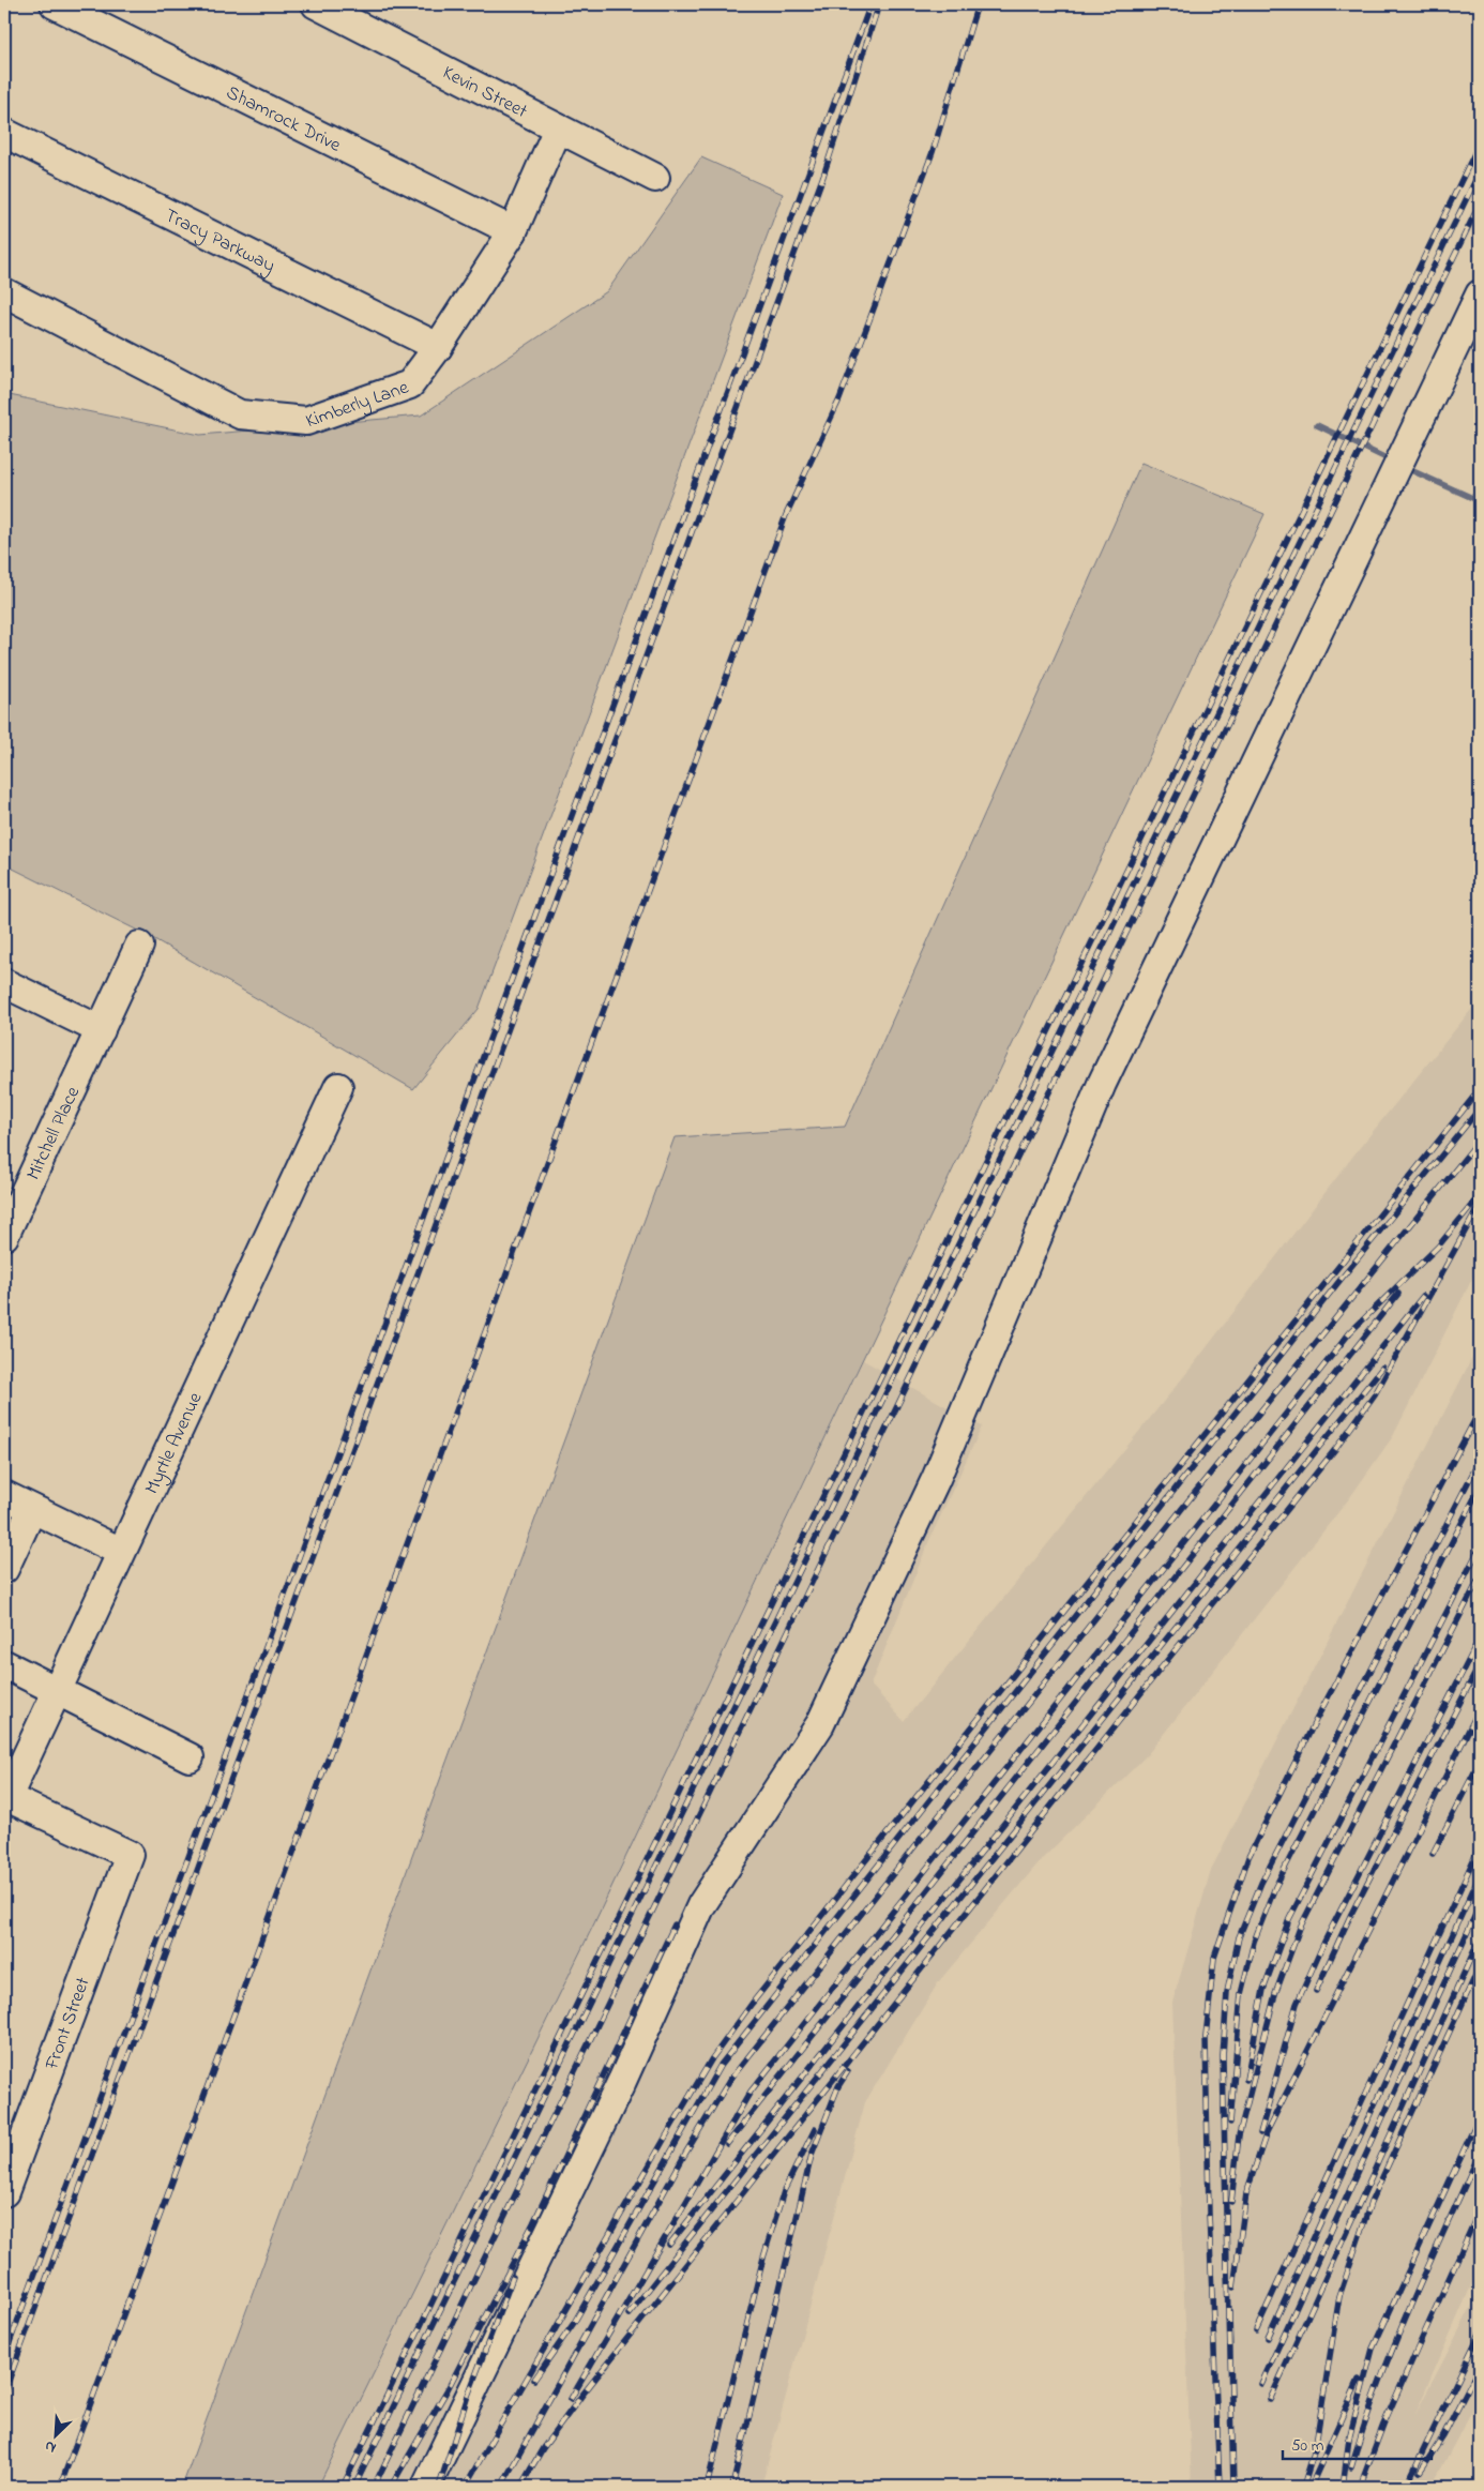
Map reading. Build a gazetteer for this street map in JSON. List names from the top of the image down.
{
  "streets": {
    "street": [
      "Kevin Street",
      "Shamrock Drive",
      "Tracy Parkway",
      "Kimberly Lane",
      "Mitchell Place",
      "Myrtle Avenue",
      "Front Street"
    ]
  },
  "crossings": [
    ["Kevin Street", "Kimberly Lane"],
    ["Shamrock Drive", "Kimberly Lane"],
    ["Tracy Parkway", "Kimberly Lane"],
    ["Myrtle Avenue", "Front Street"]
  ],
  "scale_bar": "50 m",
  "north": "bottom left"
}
